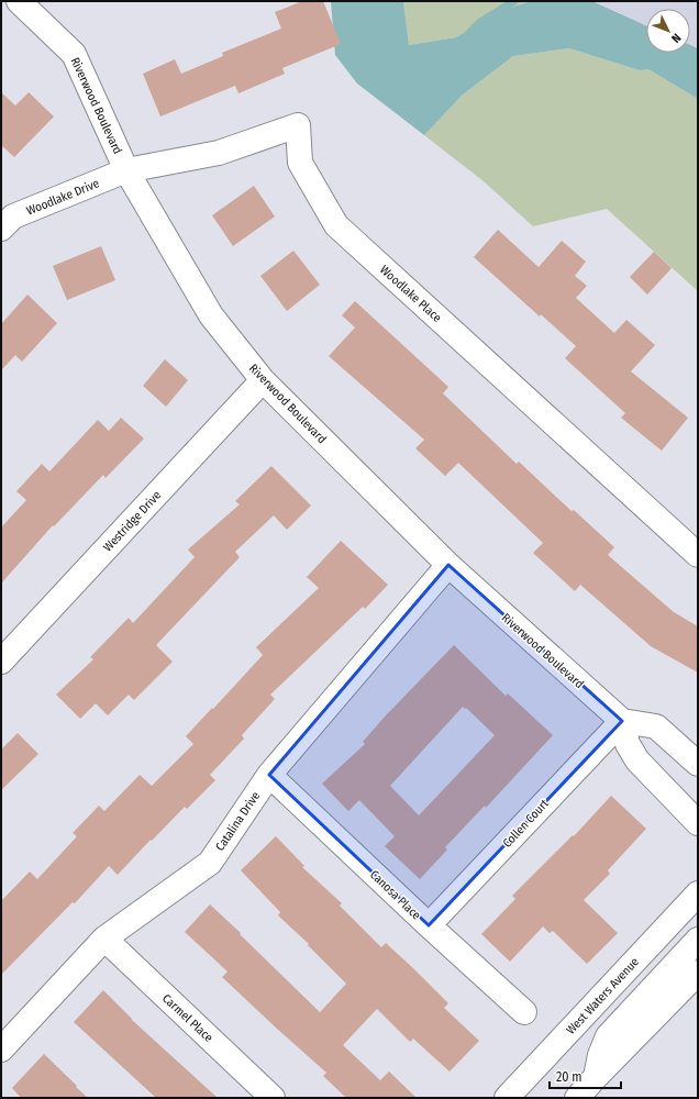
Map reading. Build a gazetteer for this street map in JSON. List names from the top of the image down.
{
  "streets": {
    "street": [
      "Riverwood Boulevard",
      "Woodlake Drive",
      "Woodlake Place",
      "Westridge Drive",
      "Catalina Drive",
      "Collen Court",
      "Canosa Place",
      "West Waters Avenue",
      "Carmel Place"
    ]
  },
  "crossings": [
    ["Riverwood Boulevard", "Woodlake Drive"],
    ["Riverwood Boulevard", "Woodlake Place"],
    ["Riverwood Boulevard", "Westridge Drive"],
    ["Riverwood Boulevard", "Catalina Drive"],
    ["Riverwood Boulevard", "Collen Court"],
    ["Woodlake Drive", "Woodlake Place"],
    ["Catalina Drive", "Canosa Place"],
    ["Catalina Drive", "Carmel Place"],
    ["Collen Court", "Canosa Place"]
  ],
  "scale_bar": "20 m",
  "north": "bottom right"
}
